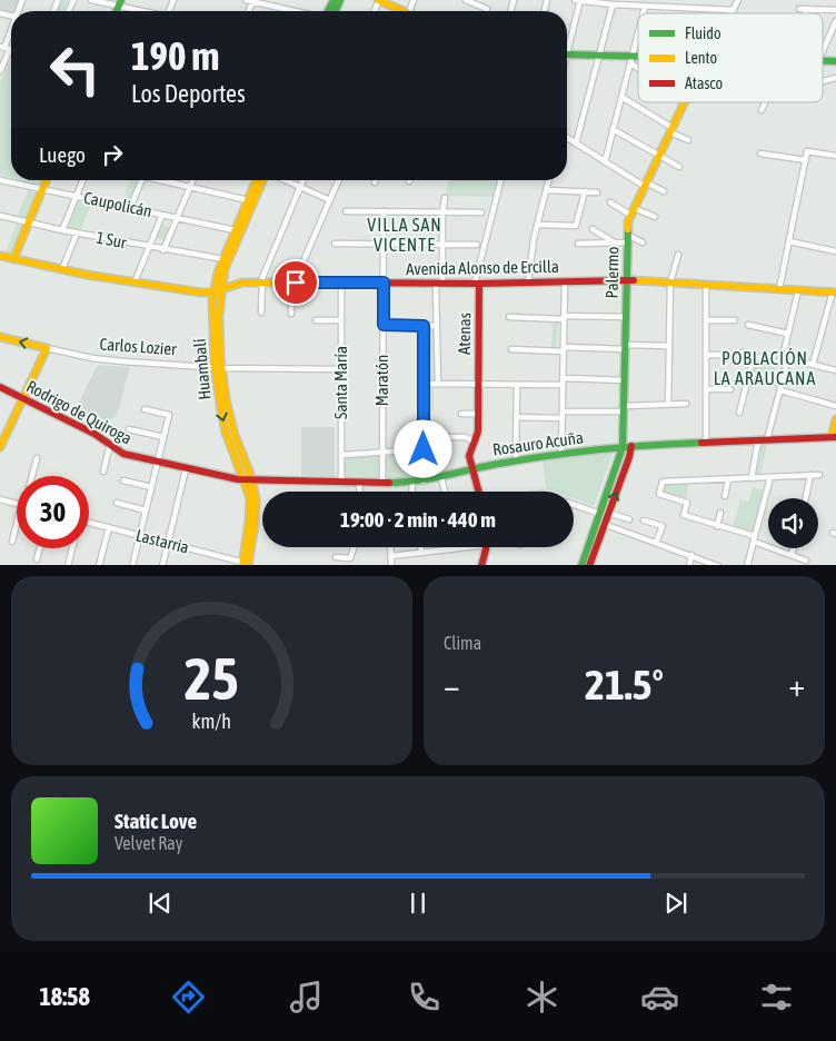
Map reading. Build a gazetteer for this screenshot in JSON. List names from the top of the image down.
{
  "streets": {
    "street": [
      "Caupolicán",
      "1 Sur",
      "Avenida Alonso de Ercilla",
      "Palermo",
      "Atenas",
      "Carlos Lozier",
      "Huambalí",
      "Maratón",
      "Santa María",
      "Rodrigo de Quiroga",
      "Rosauro Acuña",
      "Lastarria"
    ]
  },
  "crossings": [
    ["Caupolicán", "Huambalí"],
    ["1 Sur", "Huambalí"],
    ["Avenida Alonso de Ercilla", "Palermo"],
    ["Avenida Alonso de Ercilla", "Atenas"],
    ["Avenida Alonso de Ercilla", "Huambalí"],
    ["Avenida Alonso de Ercilla", "Maratón"],
    ["Avenida Alonso de Ercilla", "Santa María"],
    ["Palermo", "Rosauro Acuña"],
    ["Atenas", "Rosauro Acuña"],
    ["Carlos Lozier", "Huambalí"],
    ["Carlos Lozier", "Santa María"],
    ["Huambalí", "Rodrigo de Quiroga"],
    ["Huambalí", "Rosauro Acuña"],
    ["Huambalí", "Lastarria"],
    ["Maratón", "Rosauro Acuña"],
    ["Santa María", "Rosauro Acuña"],
    ["Rodrigo de Quiroga", "Rosauro Acuña"]
  ],
  "districts": ["VILLA SAN VICENTE", "POBLACIÓN LA ARAUCANA"],
  "legend": ["Fluido", "Lento", "Atasco"],
  "page": {
    "turn": ["190 m", "Los Deportes"],
    "then": "Luego",
    "limit": "30",
    "trip": "19:00 · 2 min · 440 m",
    "tile": "Clima",
    "heat": ["−", "21.5°", "+"],
    "song": ["Static Love", "Velvet Ray"],
    "tabs": "18:58",
    "gauge": ["25", "km/h"]
  }
}
